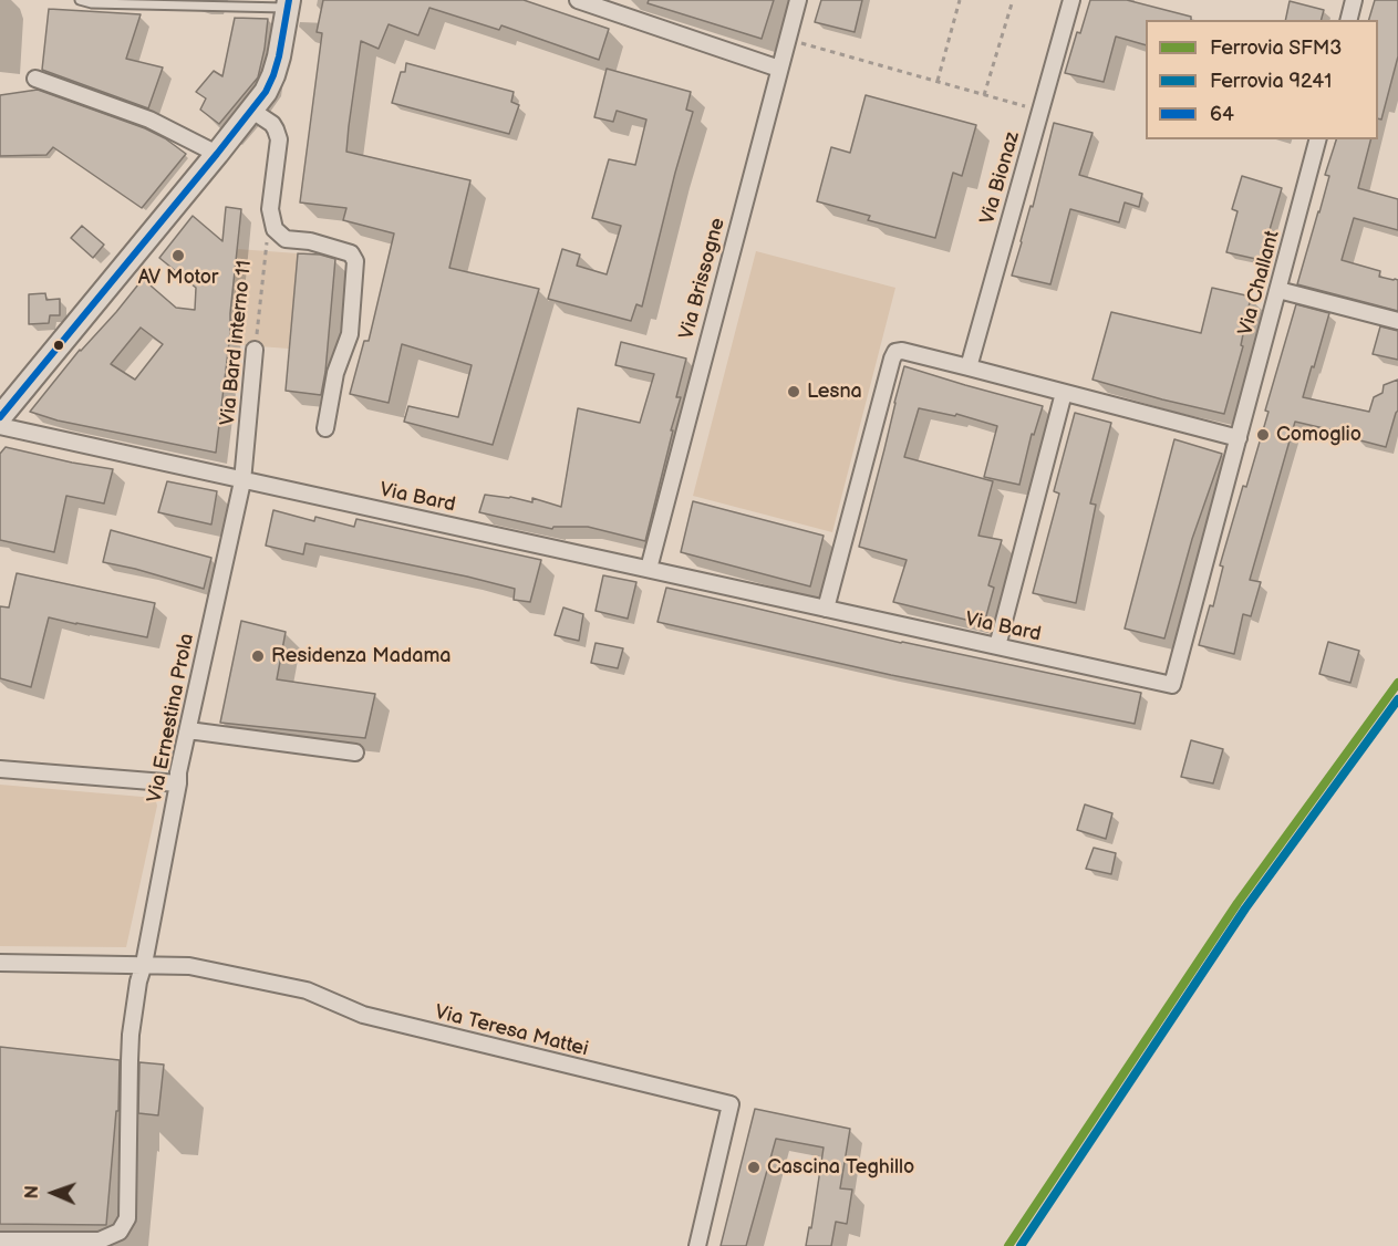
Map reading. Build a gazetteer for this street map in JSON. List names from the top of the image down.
{
  "streets": {
    "street": [
      "Via Bionaz",
      "Via Brissogne",
      "Via Challant",
      "Via Bard interno 11",
      "Via Bard",
      "Via Ernestina Prola",
      "Via Teresa Mattei"
    ]
  },
  "crossings": [
    ["Via Brissogne", "Via Bard"],
    ["Via Challant", "Via Bard"],
    ["Via Bard interno 11", "Via Bard"],
    ["Via Bard interno 11", "Via Ernestina Prola"],
    ["Via Bard", "Via Ernestina Prola"],
    ["Via Ernestina Prola", "Via Teresa Mattei"]
  ],
  "places": [
    "AV Motor",
    "Lesna",
    "Comoglio",
    "Residenza Madama",
    "Cascina Teghillo"
  ],
  "lines": ["transit line 64", "rail line SFM3", "rail line 9241"],
  "legend": ["Ferrovia SFM3", "Ferrovia 9241", "64"],
  "north": "left"
}
